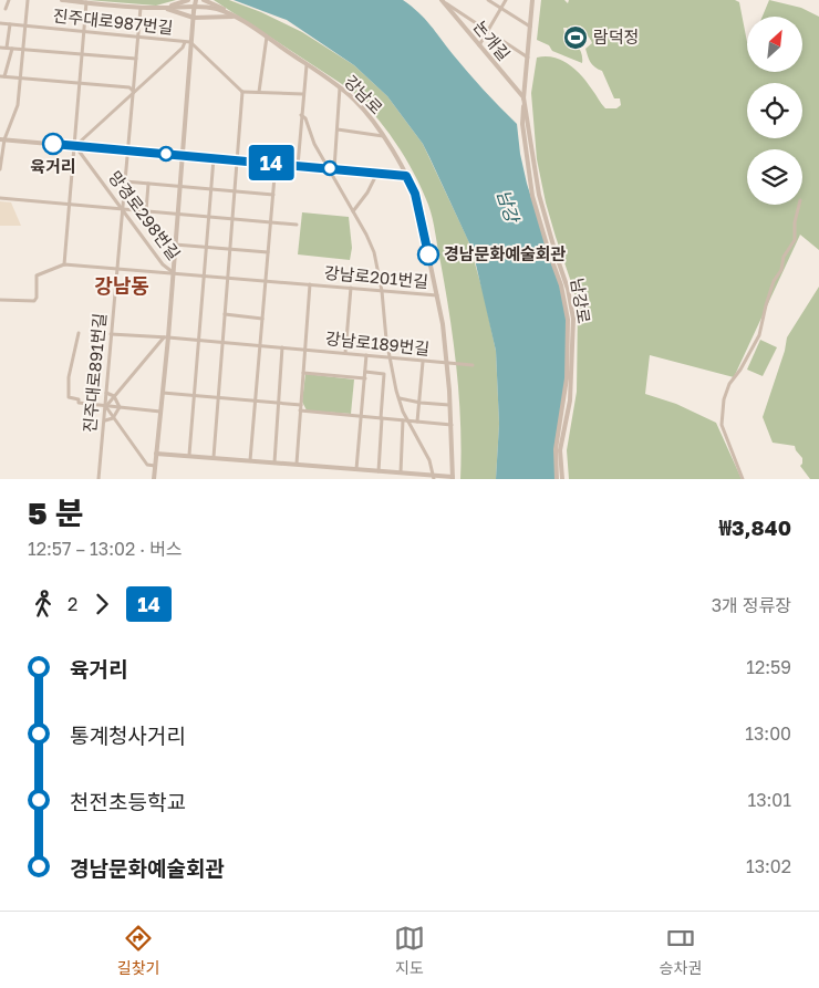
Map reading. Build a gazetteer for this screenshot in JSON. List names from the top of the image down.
{
  "streets": {
    "street": [
      "진주대로987번길",
      "논개길",
      "강남로",
      "망경로298번길",
      "강남로201번길",
      "남강로",
      "강남로189번길",
      "진주대로891번길"
    ]
  },
  "crossings": [
    ["진주대로987번길", "진주대로891번길"],
    ["논개길", "남강로"],
    ["강남로", "강남로201번길"],
    ["강남로", "강남로189번길"],
    ["강남로", "진주대로891번길"],
    ["망경로298번길", "진주대로891번길"],
    ["강남로201번길", "강남로189번길"]
  ],
  "districts": ["강남동"],
  "water": ["남강"],
  "places": {
    "sports": ["람덕정"],
    "other": ["육거리", "경남문화예술회관"]
  },
  "lines": ["bus line 14"],
  "north": "top right",
  "page": {
    "on_map": "14",
    "heading": ["5 분", "12:57 – 13:02 · 버스", "₩3,840"],
    "legs": ["2", "14", "3개 정류장"],
    "list": [
      {
        "name": "육거리",
        "value": "12:59"
      },
      {
        "name": "통계청사거리",
        "value": "13:00"
      },
      {
        "name": "천전초등학교",
        "value": "13:01"
      },
      {
        "name": "경남문화예술회관",
        "value": "13:02"
      }
    ],
    "tabs": ["길찾기", "지도", "승차권"]
  }
}
